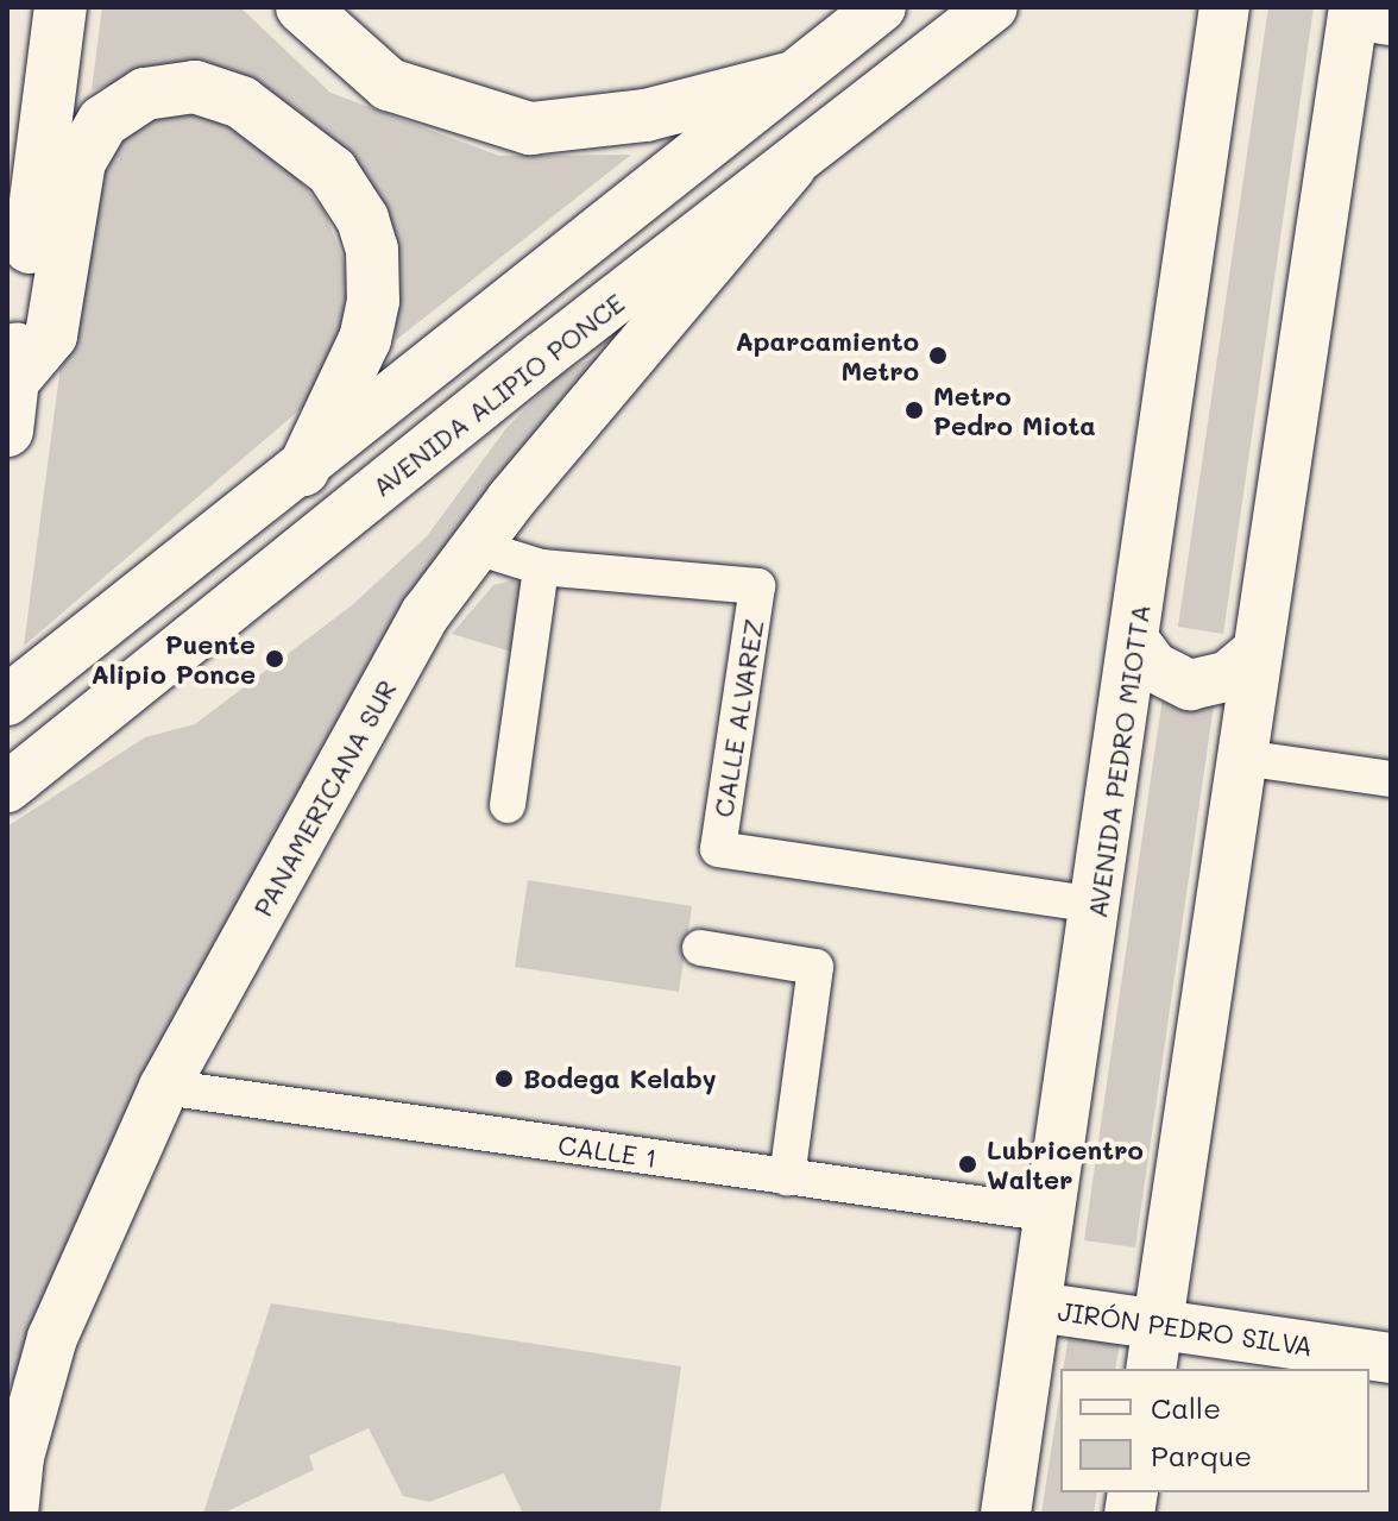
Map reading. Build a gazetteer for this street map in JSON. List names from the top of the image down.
{
  "streets": {
    "main road": [
      "AVENIDA ALIPIO PONCE",
      "AVENIDA PEDRO MIOTTA",
      "PANAMERICANA SUR",
      "JIRÓN PEDRO SILVA"
    ],
    "street": ["CALLE ALVAREZ", "CALLE 1"]
  },
  "crossings": [
    ["AVENIDA ALIPIO PONCE", "PANAMERICANA SUR"],
    ["CALLE ALVAREZ", "AVENIDA PEDRO MIOTTA"],
    ["AVENIDA PEDRO MIOTTA", "CALLE 1"],
    ["AVENIDA PEDRO MIOTTA", "JIRÓN PEDRO SILVA"],
    ["PANAMERICANA SUR", "CALLE 1"]
  ],
  "places": [
    "Aparcamiento Metro",
    "Metro Pedro Miota",
    "Puente Alipio Ponce",
    "Bodega Kelaby",
    "Lubricentro Walter"
  ],
  "legend": ["Calle", "Parque"]
}
